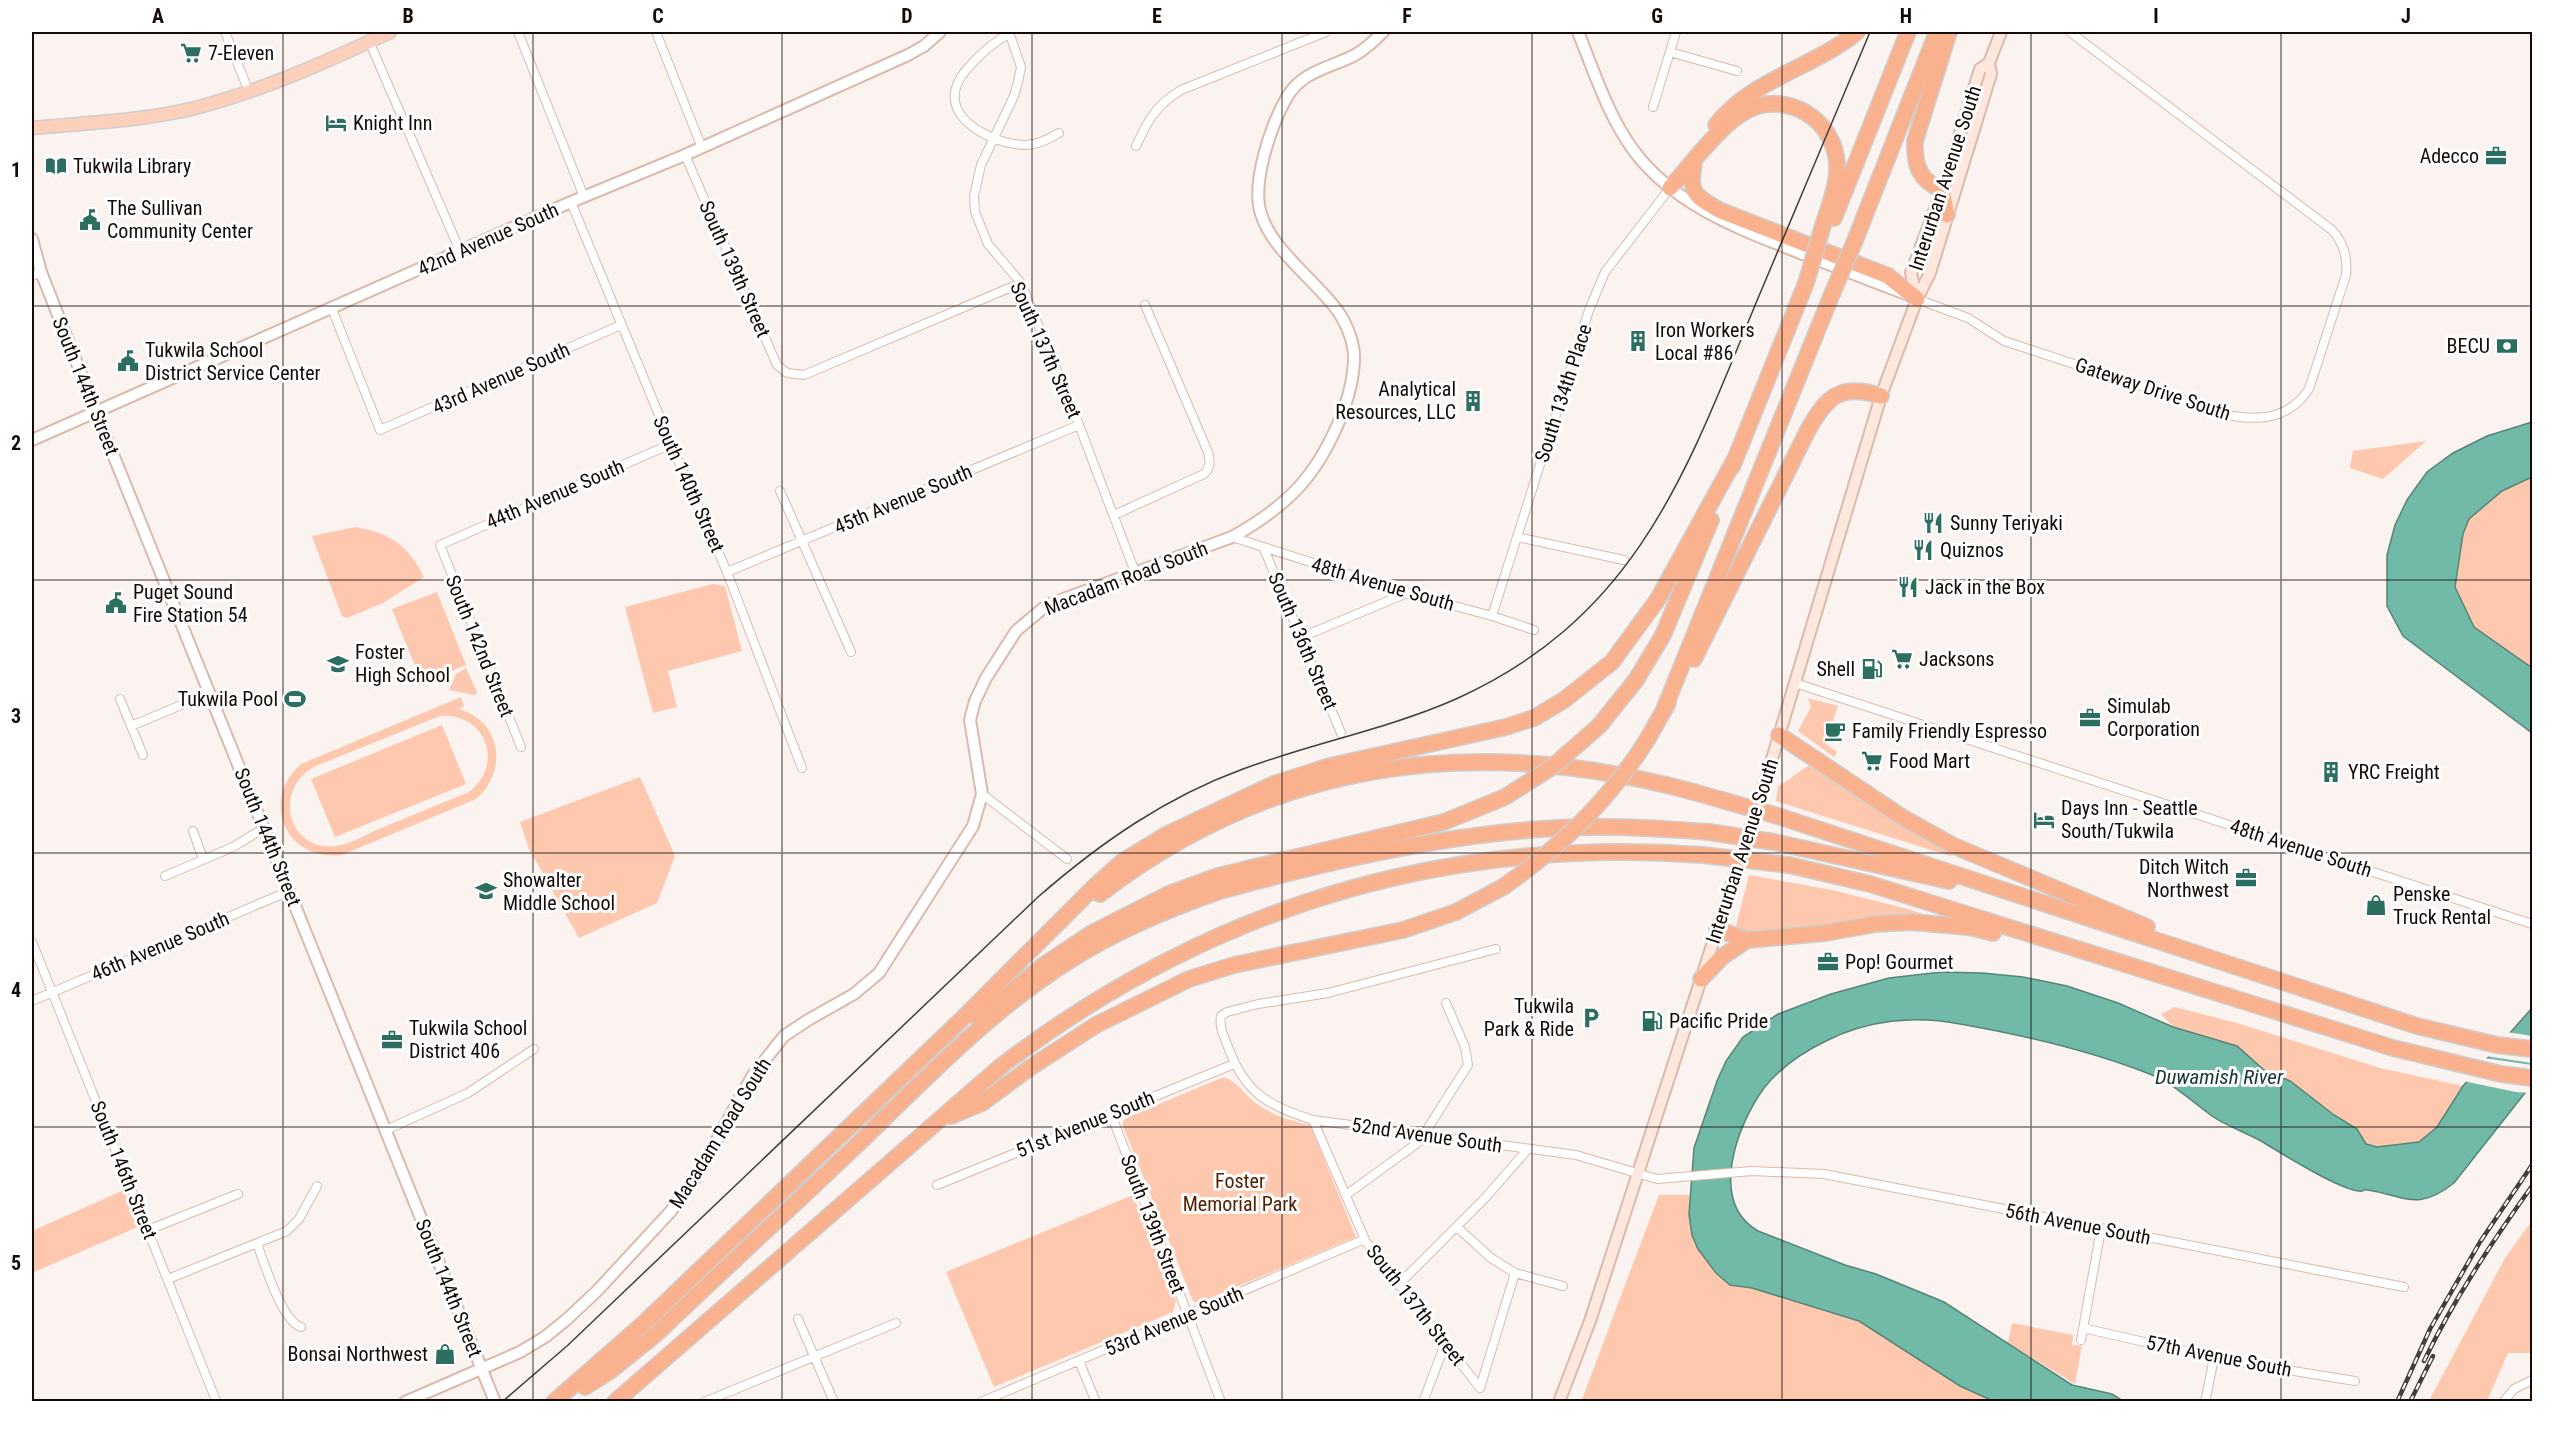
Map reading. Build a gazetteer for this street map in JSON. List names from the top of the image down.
{
  "streets": {
    "main road": ["Interurban Avenue South"],
    "street": [
      "42nd Avenue South",
      "South 139th Street",
      "South 137th Street",
      "43rd Avenue South",
      "South 144th Street",
      "Gateway Drive South",
      "South 134th Place",
      "South 140th Street",
      "44th Avenue South",
      "45th Avenue South",
      "Macadam Road South",
      "48th Avenue South",
      "South 136th Street",
      "South 142nd Street",
      "46th Avenue South",
      "51st Avenue South",
      "52nd Avenue South",
      "South 146th Street",
      "56th Avenue South",
      "53rd Avenue South",
      "57th Avenue South"
    ]
  },
  "crossings": [
    ["Interurban Avenue South", "Gateway Drive South"],
    ["Interurban Avenue South", "48th Avenue South"],
    ["Interurban Avenue South", "52nd Avenue South"],
    ["42nd Avenue South", "South 139th Street"],
    ["42nd Avenue South", "43rd Avenue South"],
    ["42nd Avenue South", "South 144th Street"],
    ["42nd Avenue South", "South 140th Street"],
    ["South 139th Street", "South 137th Street"],
    ["South 139th Street", "51st Avenue South"],
    ["South 139th Street", "53rd Avenue South"],
    ["South 137th Street", "45th Avenue South"],
    ["South 137th Street", "Macadam Road South"],
    ["South 137th Street", "52nd Avenue South"],
    ["South 137th Street", "53rd Avenue South"],
    ["43rd Avenue South", "South 140th Street"],
    ["South 144th Street", "Macadam Road South"],
    ["South 144th Street", "46th Avenue South"],
    ["Gateway Drive South", "South 134th Place"],
    ["South 134th Place", "48th Avenue South"],
    ["South 140th Street", "44th Avenue South"],
    ["South 140th Street", "45th Avenue South"],
    ["44th Avenue South", "South 142nd Street"],
    ["Macadam Road South", "48th Avenue South"],
    ["48th Avenue South", "South 136th Street"],
    ["46th Avenue South", "South 146th Street"],
    ["51st Avenue South", "52nd Avenue South"],
    ["52nd Avenue South", "56th Avenue South"]
  ],
  "water": ["Duwamish River"],
  "parks": ["Foster Memorial Park"],
  "places": {
    "supermarket": ["7-Eleven", "Jacksons", "Food Mart"],
    "hotel": ["Knight Inn", "Days Inn - Seattle South/Tukwila"],
    "office": [
      "Adecco",
      "Simulab Corporation",
      "Ditch Witch Northwest",
      "Pop! Gourmet",
      "Tukwila School District 406"
    ],
    "library": ["Tukwila Library"],
    "public building": ["The Sullivan Community Center", "Tukwila School District Service Center", "Puget Sound Fire Station 54"],
    "building": ["Iron Workers Local #86", "Analytical Resources, LLC", "YRC Freight"],
    "bank": ["BECU"],
    "restaurant": ["Sunny Teriyaki", "Quiznos", "Jack in the Box"],
    "school or university": ["Foster High School", "Showalter Middle School"],
    "fuel station": ["Shell", "Pacific Pride"],
    "sports": ["Tukwila Pool"],
    "cafe": ["Family Friendly Espresso"],
    "shop": ["Penske Truck Rental", "Bonsai Northwest"],
    "parking": ["Tukwila Park & Ride"]
  },
  "grid": {
    "columns": [
      "A",
      "B",
      "C",
      "D",
      "E",
      "F",
      "G",
      "H",
      "I",
      "J"
    ],
    "rows": [
      "1",
      "2",
      "3",
      "4",
      "5"
    ]
  }
}
